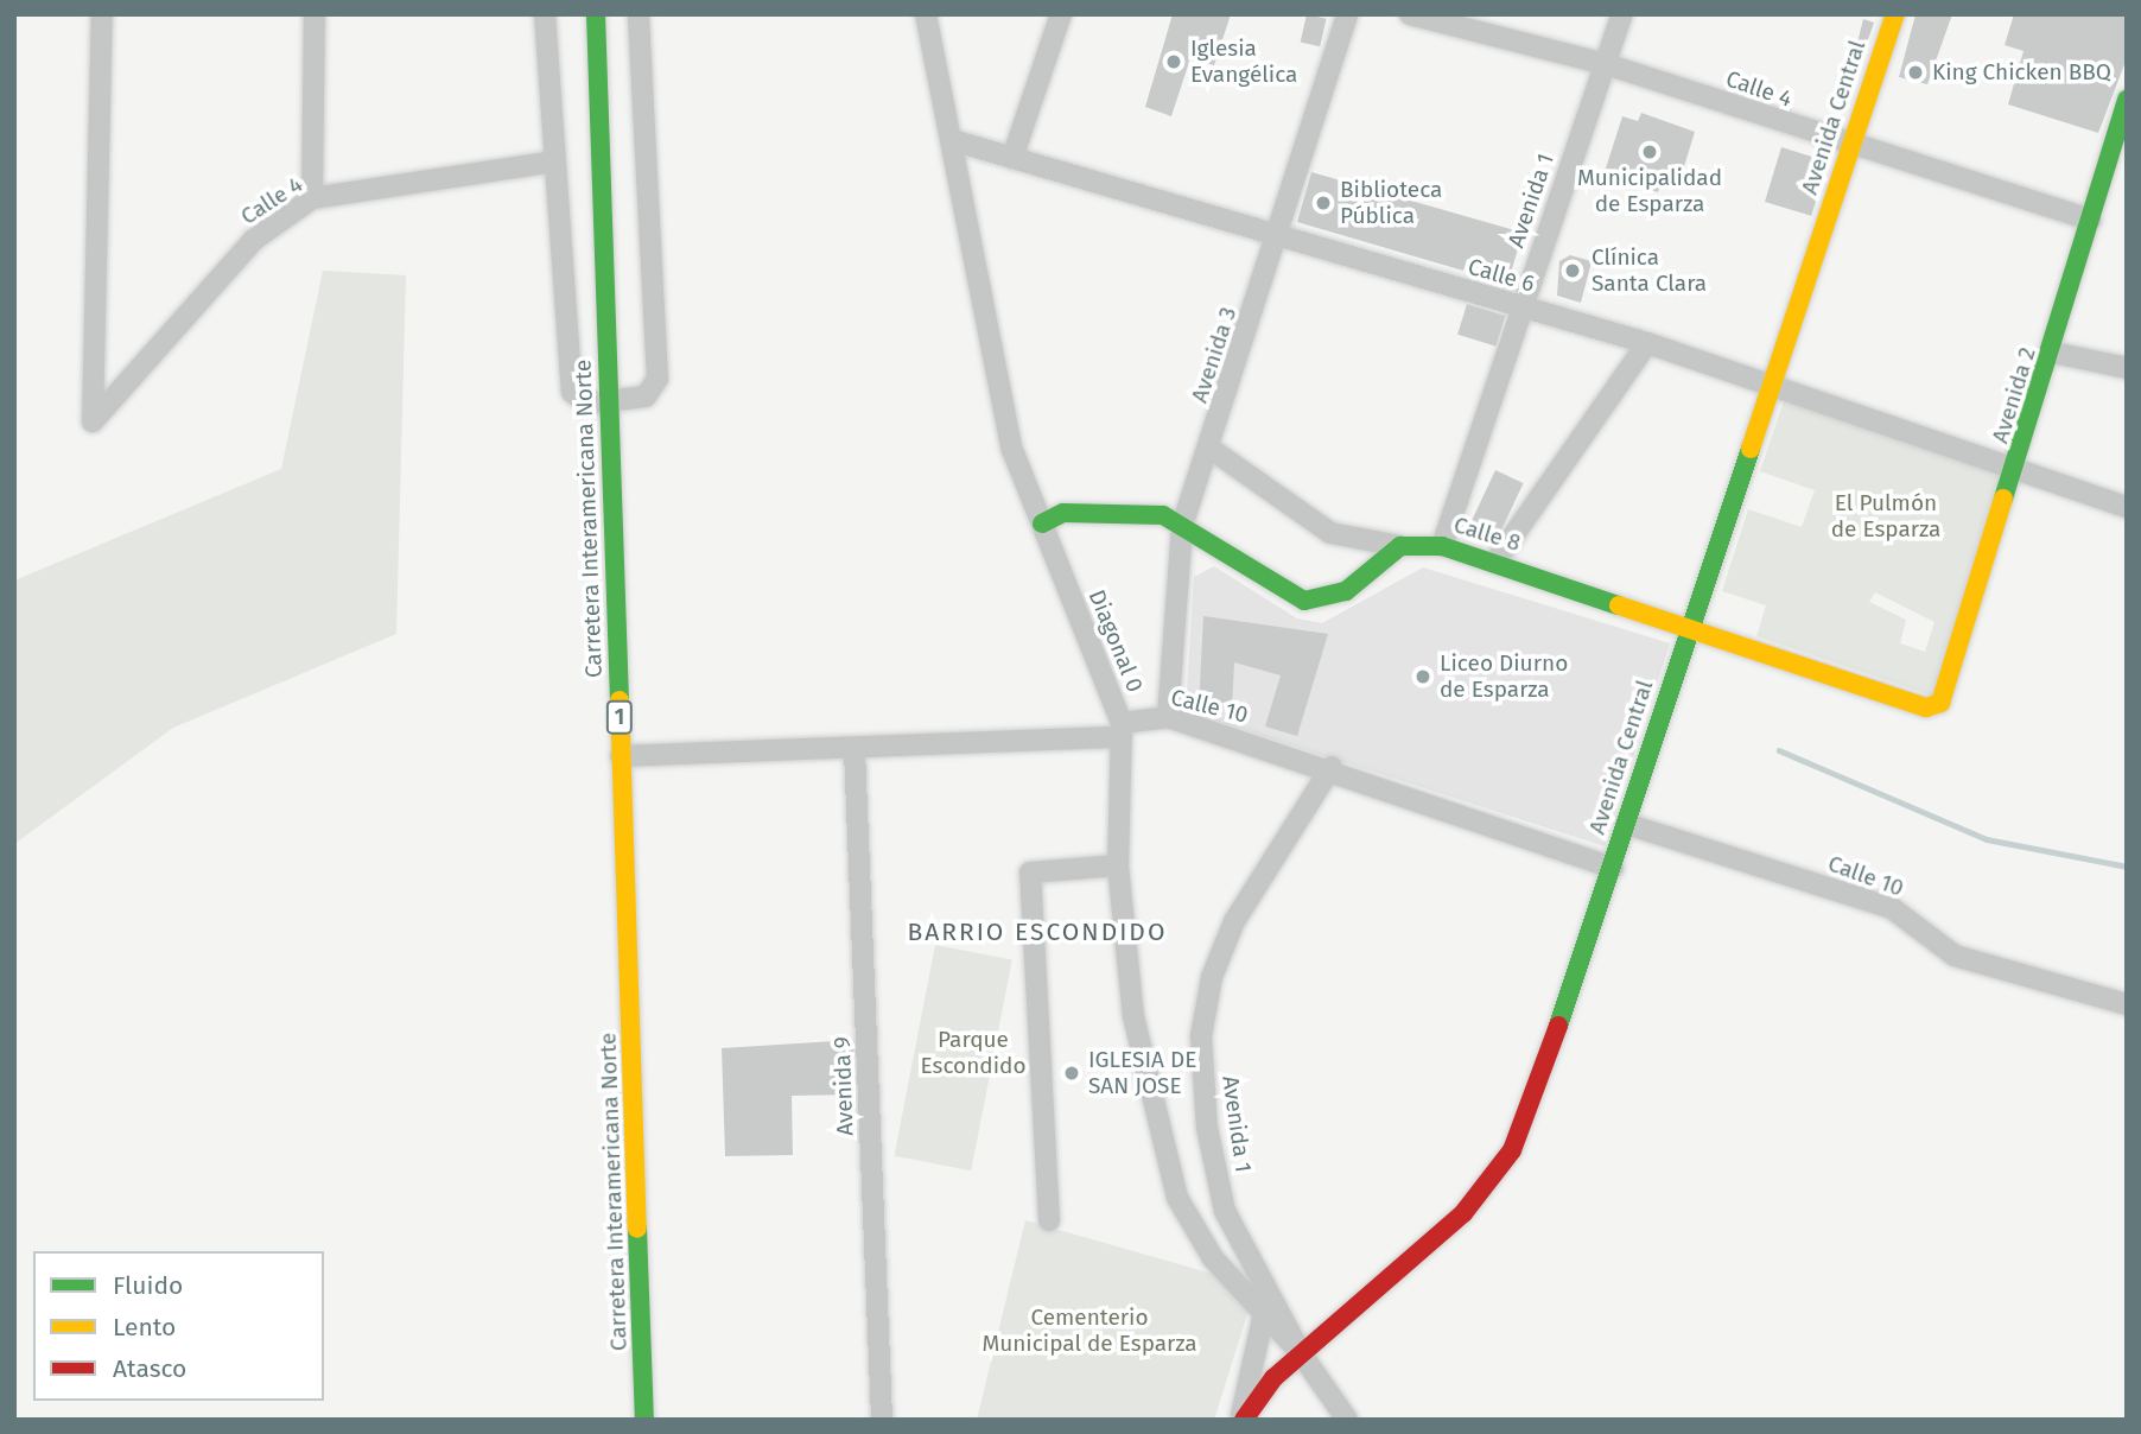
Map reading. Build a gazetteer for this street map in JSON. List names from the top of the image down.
{
  "streets": {
    "main road": [
      "Avenida Central",
      "Avenida 2",
      "Carretera Interamericana Norte",
      "Calle 8",
      "1"
    ],
    "street": [
      "Calle 4",
      "Avenida 1",
      "Calle 6",
      "Avenida 3",
      "Diagonal 0",
      "Calle 10",
      "Avenida 9"
    ]
  },
  "crossings": [
    ["Calle 4", "Avenida Central"],
    ["Calle 4", "Avenida 1"],
    ["Calle 4", "Avenida 2"],
    ["Avenida Central", "Avenida 1"],
    ["Avenida Central", "Calle 6"],
    ["Avenida Central", "Calle 8"],
    ["Avenida Central", "Diagonal 0"],
    ["Avenida Central", "Calle 10"],
    ["Avenida 1", "Calle 6"],
    ["Avenida 1", "Calle 8"],
    ["Avenida 1", "Diagonal 0"],
    ["Avenida 1", "Calle 10"],
    ["Calle 6", "Avenida 3"],
    ["Calle 6", "Avenida 2"],
    ["Calle 6", "Diagonal 0"],
    ["Avenida 3", "Calle 10"],
    ["Avenida 2", "Calle 8"],
    ["Carretera Interamericana Norte", "Calle 10"],
    ["Diagonal 0", "Calle 10"],
    ["Calle 10", "Avenida 9"]
  ],
  "districts": ["BARRIO ESCONDIDO"],
  "parks": ["El Pulmón de Esparza", "Parque Escondido", "Cementerio Municipal de Esparza"],
  "places": [
    "Iglesia Evangélica",
    "King Chicken BBQ",
    "Municipalidad de Esparza",
    "Biblioteca Pública",
    "Clínica Santa Clara",
    "Liceo Diurno de Esparza",
    "IGLESIA DE SAN JOSE"
  ],
  "legend": ["Fluido", "Lento", "Atasco"]
}
